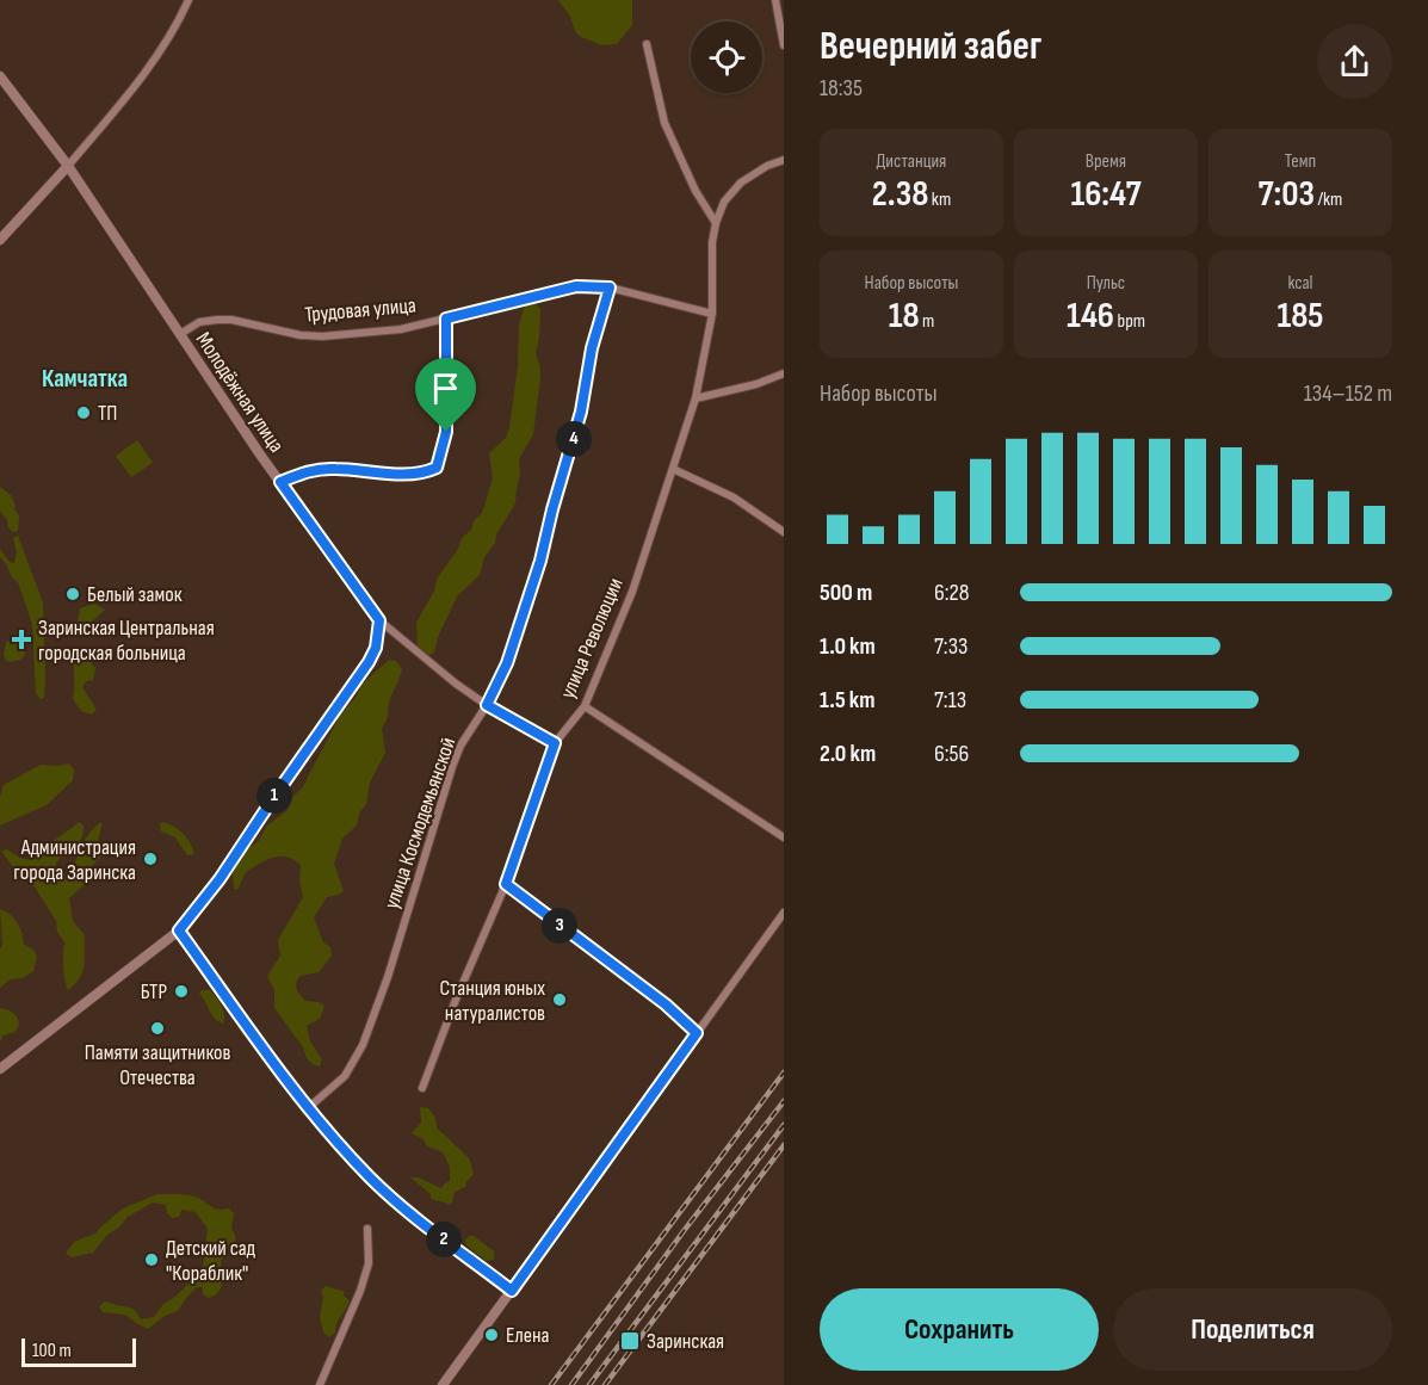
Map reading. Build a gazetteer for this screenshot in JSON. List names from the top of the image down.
{
  "streets": {
    "street": [
      "Трудовая улица",
      "Молодёжная улица",
      "улица Революции",
      "улица Космодемьянской"
    ]
  },
  "crossings": [
    ["Трудовая улица", "Молодёжная улица"],
    ["Трудовая улица", "улица Революции"],
    ["Трудовая улица", "улица Космодемьянской"],
    ["Молодёжная улица", "улица Революции"],
    ["Молодёжная улица", "улица Космодемьянской"]
  ],
  "districts": ["Камчатка"],
  "places": {
    "other": [
      "ТП",
      "Белый замок",
      "Администрация города Заринска",
      "БТР",
      "Станция юных натуралистов",
      "Памяти защитников Отечества",
      "Детский сад \"Кораблик\"",
      "Елена"
    ],
    "health": ["Заринская Центральная городская больница"],
    "transit": ["Заринская"]
  },
  "scale_bar": "100 m",
  "page": {
    "heading": ["Вечерний забег", "18:35"],
    "stats": [
      ["Дистанция", "2.38 km"],
      ["Время", "16:47"],
      ["Темп", "7:03 /km"],
      ["Набор высоты", "18 m"],
      ["Пульс", "146 bpm"],
      ["kcal", "185"]
    ],
    "chart": ["Набор высоты", "134–152 m"],
    "pins": [
      "4",
      "1",
      "3",
      "2"
    ],
    "list": [
      {
        "name": "500 m",
        "note": "6:28"
      },
      {
        "name": "1.0 km",
        "note": "7:33"
      },
      {
        "name": "1.5 km",
        "note": "7:13"
      },
      {
        "name": "2.0 km",
        "note": "6:56"
      }
    ],
    "buttons": ["Сохранить", "Поделиться"],
    "scale": "100 m"
  }
}
